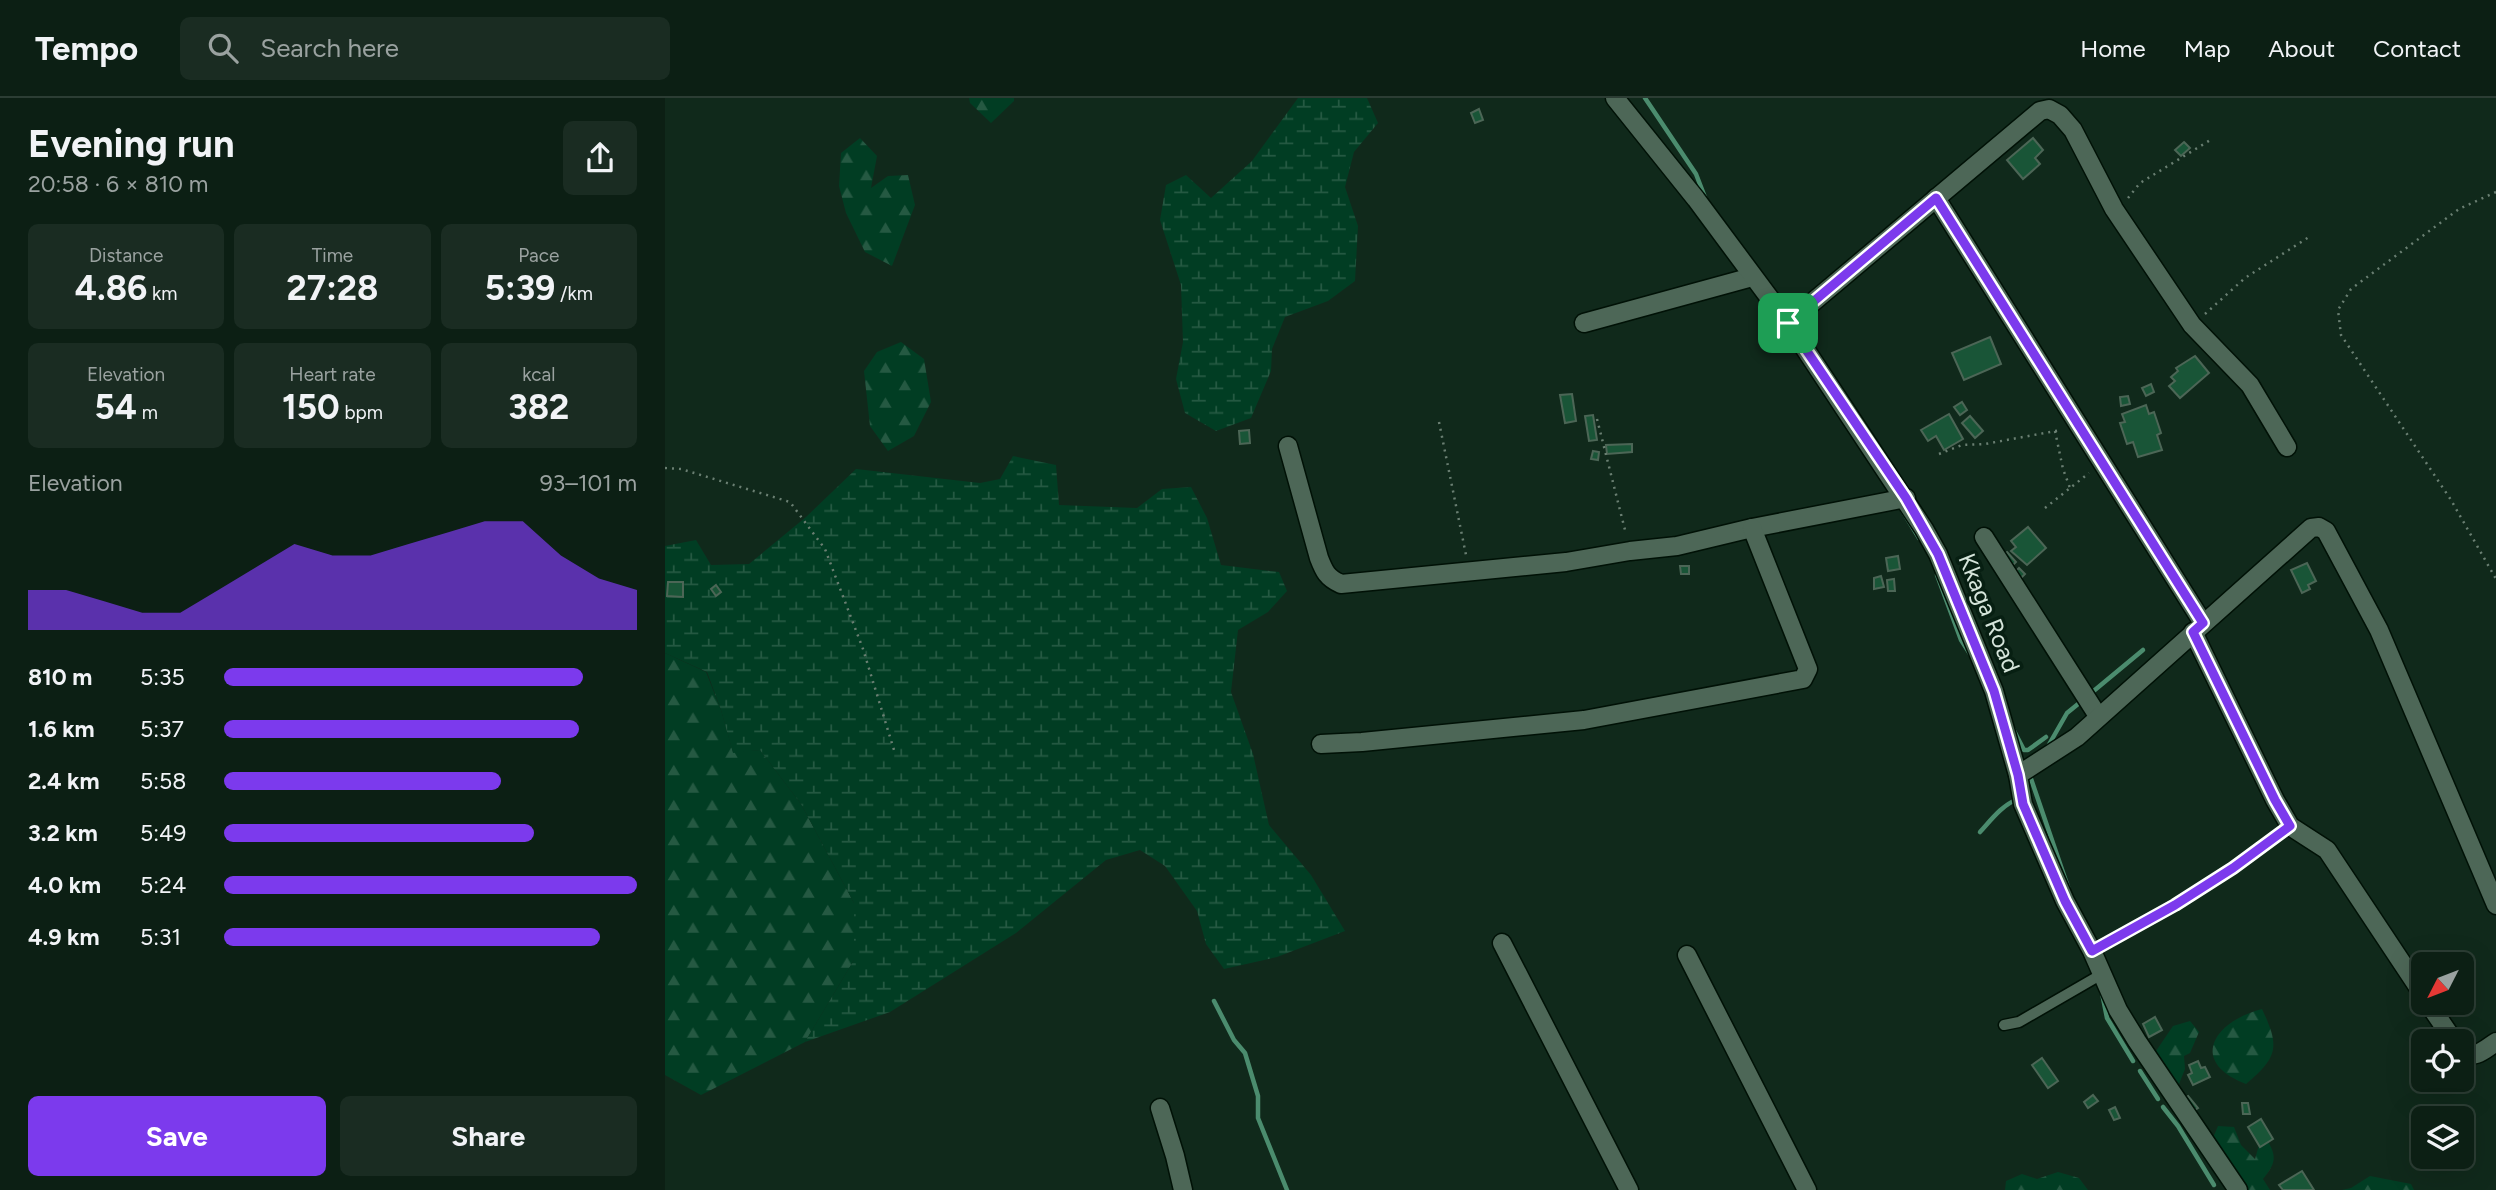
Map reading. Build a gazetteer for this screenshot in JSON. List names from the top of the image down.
{
  "streets": {
    "street": ["Kkaga Road"]
  },
  "north": "bottom left",
  "page": {
    "header": "Tempo",
    "search": "Search here",
    "nav": [
      "Home",
      "Map",
      "About",
      "Contact"
    ],
    "heading": ["Evening run", "20:58 · 6 × 810 m"],
    "stats": [
      ["Distance", "4.86 km"],
      ["Time", "27:28"],
      ["Pace", "5:39 /km"],
      ["Elevation", "54 m"],
      ["Heart rate", "150 bpm"],
      ["kcal", "382"]
    ],
    "chart": ["Elevation", "93–101 m"],
    "list": [
      {
        "name": "810 m",
        "note": "5:35"
      },
      {
        "name": "1.6 km",
        "note": "5:37"
      },
      {
        "name": "2.4 km",
        "note": "5:58"
      },
      {
        "name": "3.2 km",
        "note": "5:49"
      },
      {
        "name": "4.0 km",
        "note": "5:24"
      },
      {
        "name": "4.9 km",
        "note": "5:31"
      }
    ],
    "buttons": ["Save", "Share"]
  }
}
